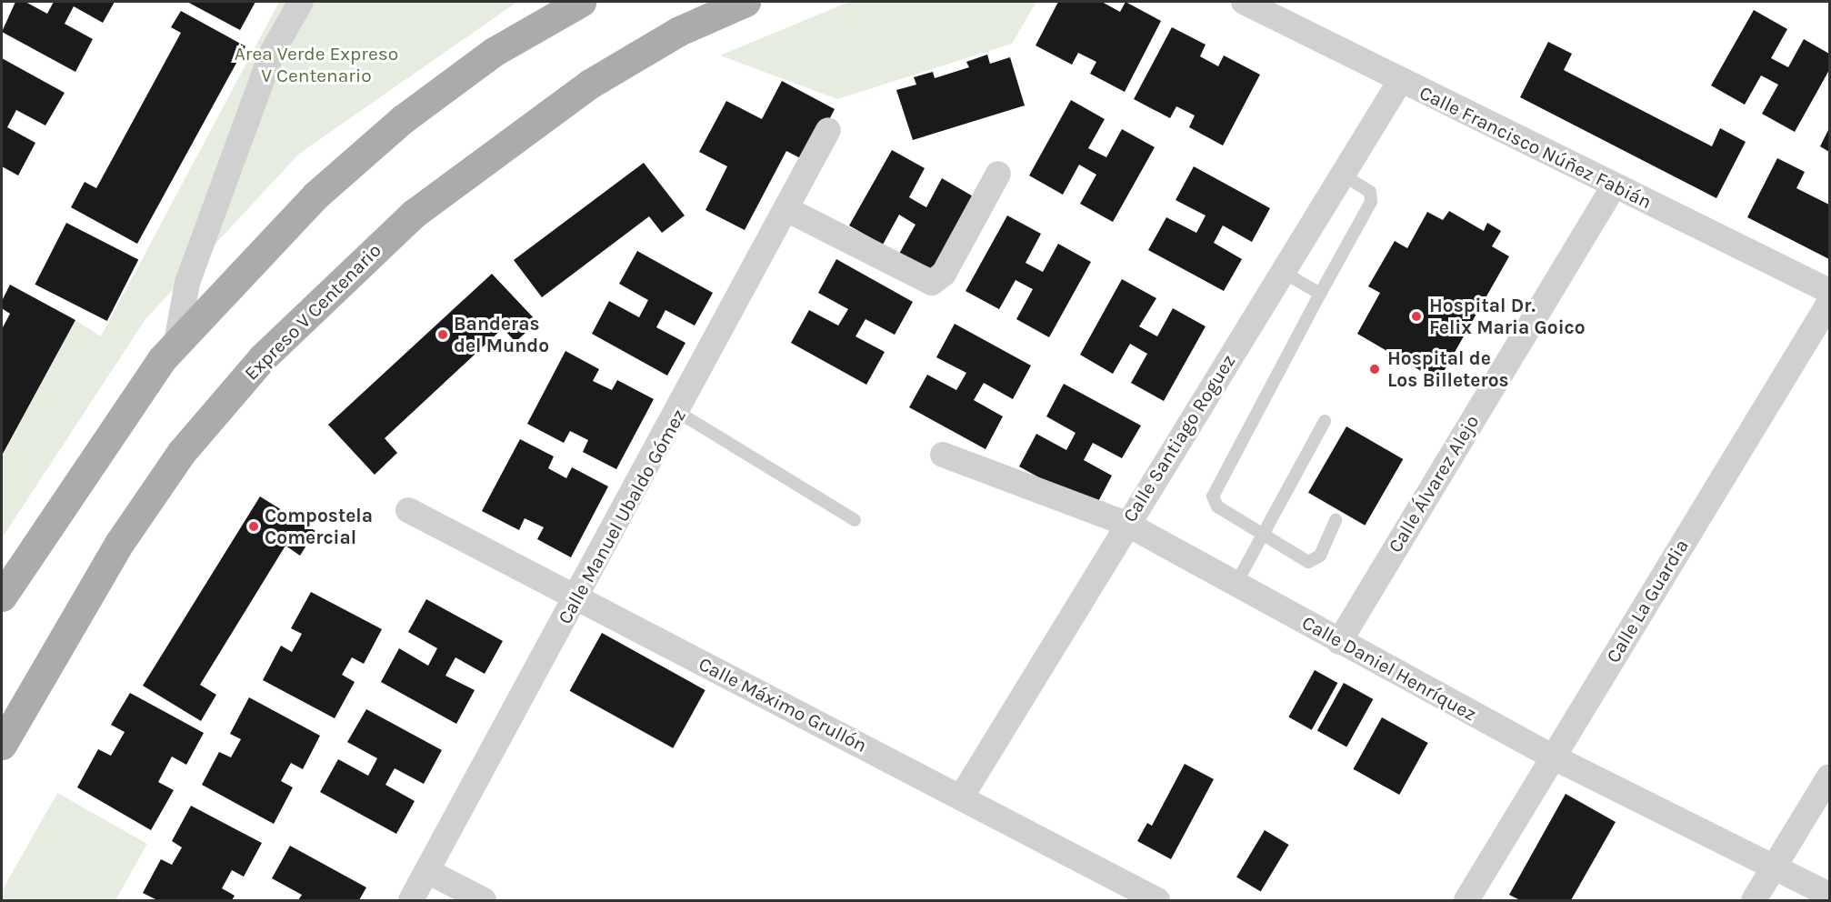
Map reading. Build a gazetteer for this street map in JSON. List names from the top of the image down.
{
  "streets": {
    "main road": ["Expreso V Centenario"],
    "street": [
      "Calle Francisco Núñez Fabián",
      "Calle Santiago Roguez",
      "Calle Álvarez Alejo",
      "Calle Manuel Ubaldo Gómez",
      "Calle La Guardia",
      "Calle Daniel Henríquez",
      "Calle Máximo Grullón"
    ]
  },
  "crossings": [
    ["Calle Francisco Núñez Fabián", "Calle Santiago Roguez"],
    ["Calle Francisco Núñez Fabián", "Calle Álvarez Alejo"],
    ["Calle Santiago Roguez", "Calle Daniel Henríquez"],
    ["Calle Santiago Roguez", "Calle Máximo Grullón"],
    ["Calle Álvarez Alejo", "Calle Daniel Henríquez"],
    ["Calle Manuel Ubaldo Gómez", "Calle Máximo Grullón"],
    ["Calle La Guardia", "Calle Daniel Henríquez"]
  ],
  "parks": ["Area Verde Expreso V Centenario"],
  "places": [
    "Hospital Dr. Felix Maria Goico",
    "Banderas del Mundo",
    "Hospital de Los Billeteros",
    "Compostela Comercial"
  ]
}
